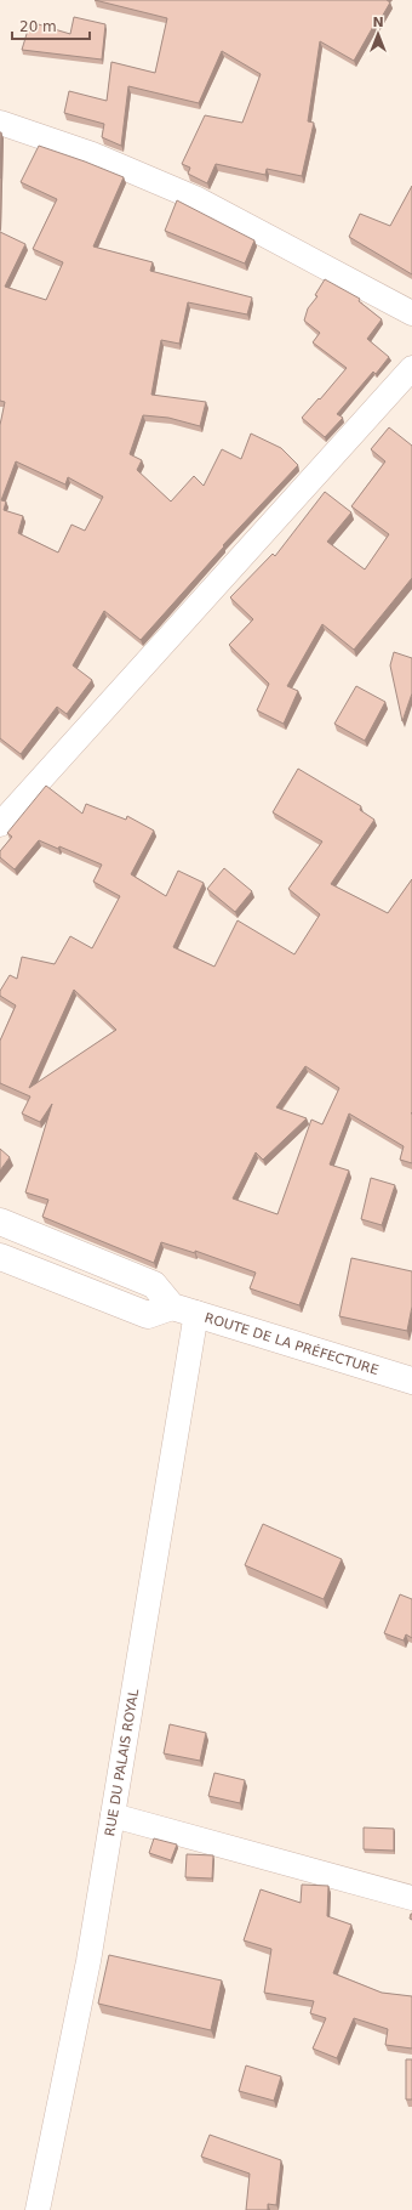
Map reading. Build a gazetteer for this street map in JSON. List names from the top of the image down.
{
  "streets": {
    "street": ["ROUTE DE LA PRÉFECTURE", "RUE DU PALAIS ROYAL"]
  },
  "crossings": [
    ["ROUTE DE LA PRÉFECTURE", "RUE DU PALAIS ROYAL"]
  ],
  "scale_bar": "20 m",
  "north": "top"
}
